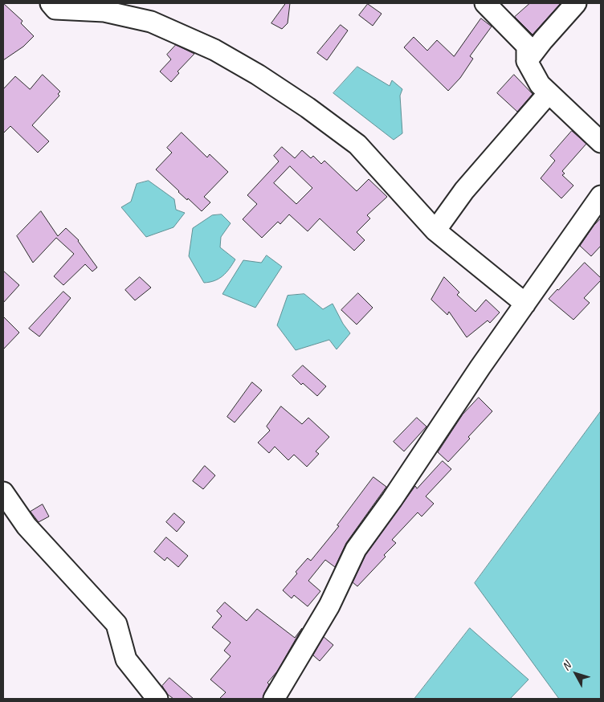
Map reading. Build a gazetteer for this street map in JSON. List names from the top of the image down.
{
  "north": "top left"
}
